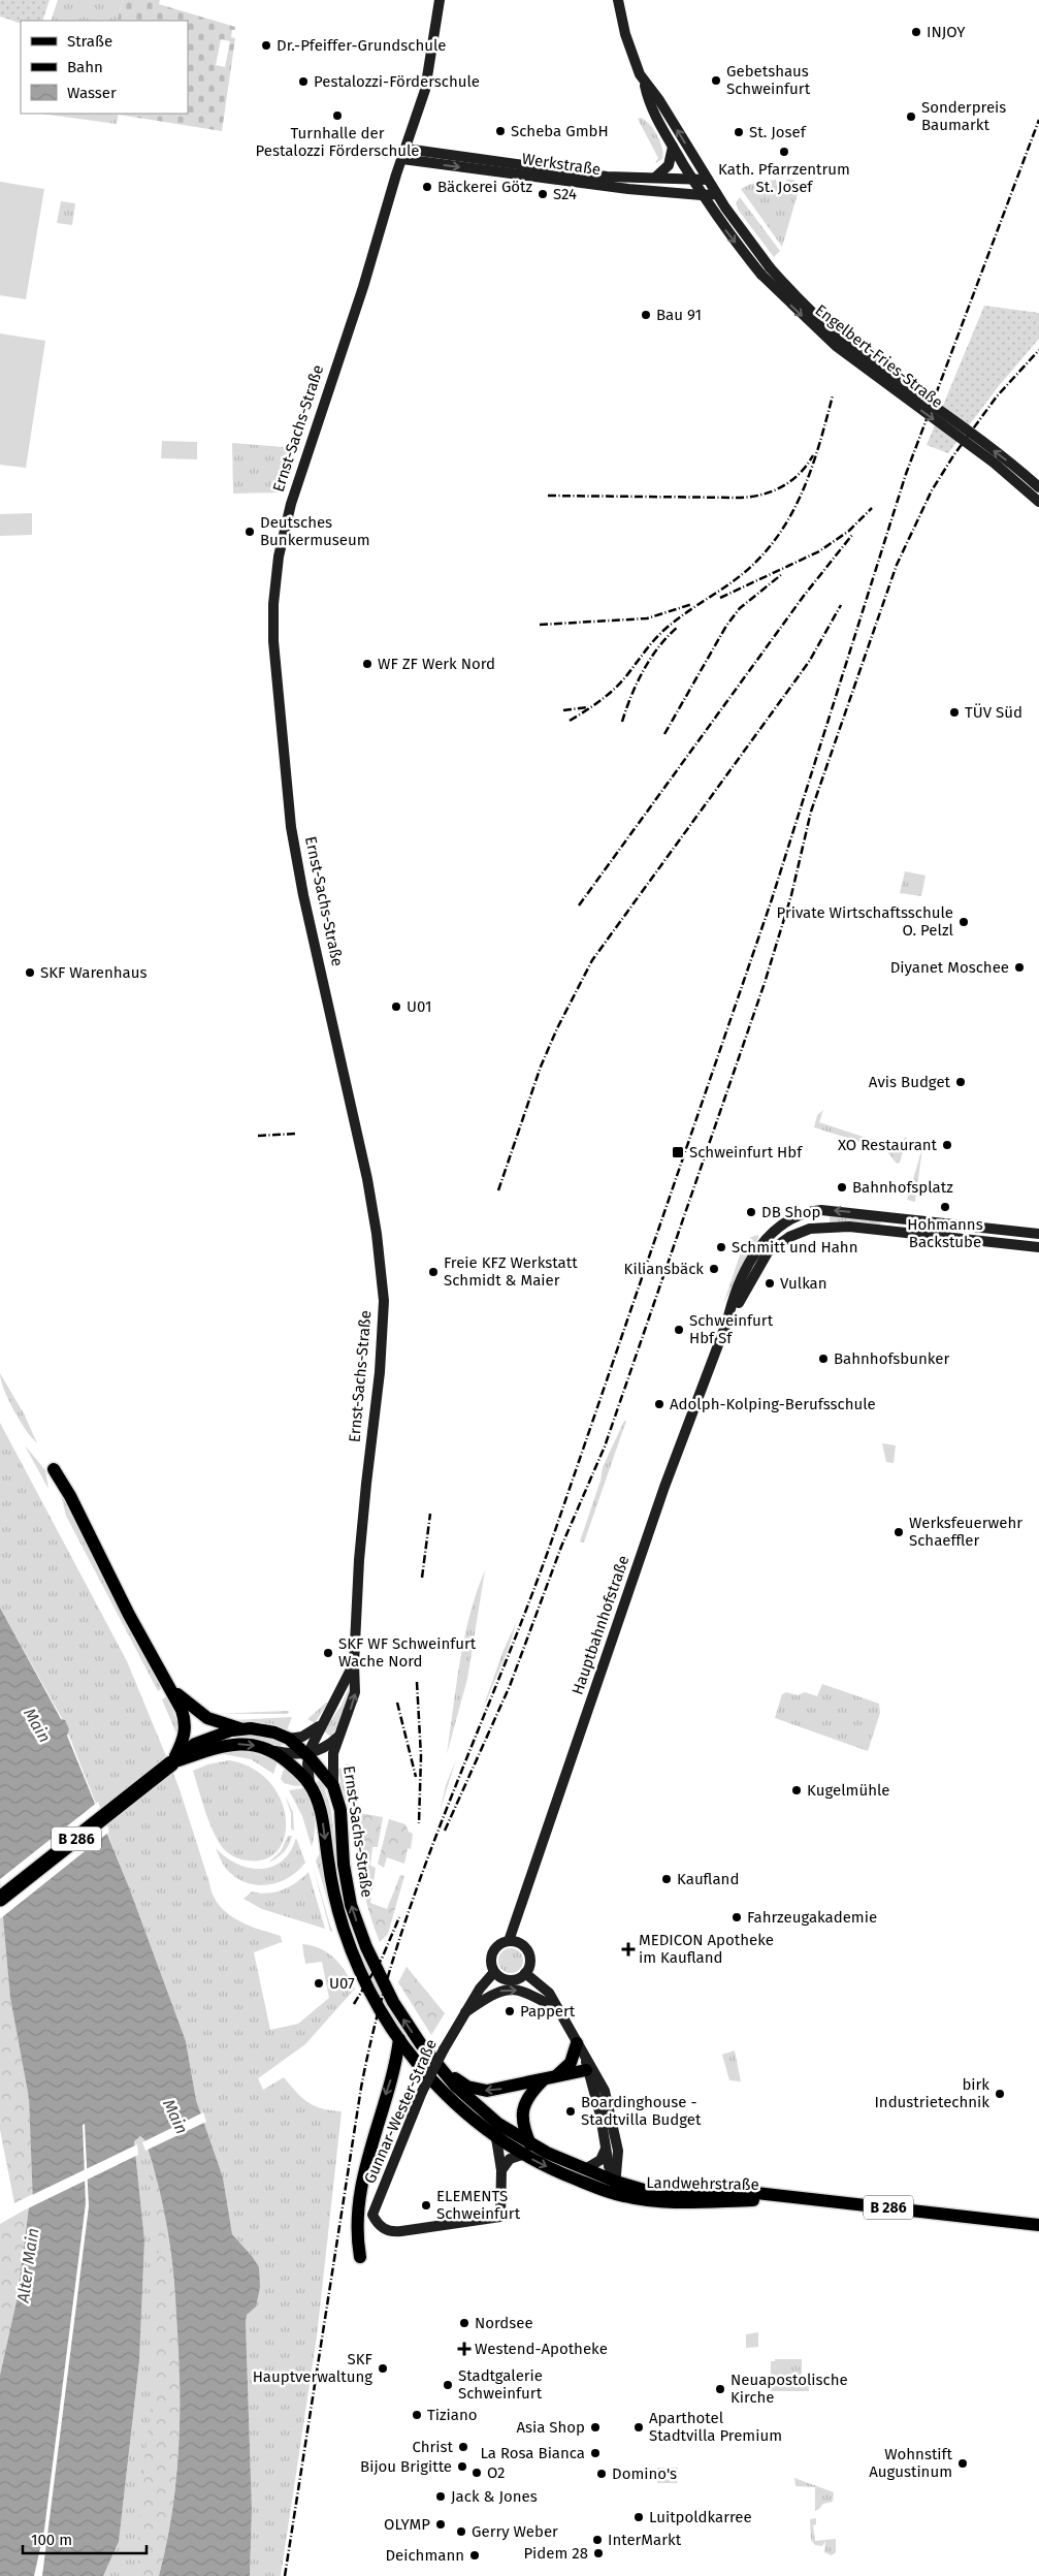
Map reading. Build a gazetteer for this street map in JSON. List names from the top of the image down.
{
  "streets": {
    "highway": ["B 286"],
    "main road": [
      "Werkstraße",
      "Engelbert-Fries-Straße",
      "Ernst-Sachs-Straße",
      "Hauptbahnhofstraße",
      "Gunnar-Wester-Straße",
      "Landwehrstraße"
    ]
  },
  "crossings": [
    ["Werkstraße", "Engelbert-Fries-Straße"],
    ["Werkstraße", "Ernst-Sachs-Straße"],
    ["Ernst-Sachs-Straße", "B 286"],
    ["Ernst-Sachs-Straße", "Landwehrstraße"],
    ["Hauptbahnhofstraße", "Gunnar-Wester-Straße"]
  ],
  "water": ["Main", "Alter Main"],
  "places": {
    "other": [
      "INJOY",
      "Dr.-Pfeiffer-Grundschule",
      "Gebetshaus Schweinfurt",
      "Pestalozzi-Förderschule",
      "Turnhalle der Pestalozzi Förderschule",
      "Sonderpreis Baumarkt",
      "Scheba GmbH",
      "St. Josef",
      "Kath. Pfarrzentrum St. Josef",
      "Bäckerei Götz",
      "S24",
      "Bau 91",
      "Deutsches Bunkermuseum",
      "WF ZF Werk Nord",
      "TÜV Süd",
      "Private Wirtschaftsschule O. Pelzl",
      "Diyanet Moschee",
      "SKF Warenhaus",
      "U01",
      "Avis Budget",
      "XO Restaurant",
      "Bahnhofsplatz",
      "Hohmanns Backstube",
      "DB Shop",
      "Schmitt und Hahn",
      "Kiliansbäck",
      "Freie KFZ Werkstatt Schmidt & Maier",
      "Vulkan",
      "Schweinfurt Hbf Sf",
      "Bahnhofsbunker",
      "Adolph-Kolping-Berufsschule",
      "Werksfeuerwehr Schaeffler",
      "SKF WF Schweinfurt Wache Nord",
      "Kugelmühle",
      "Kaufland",
      "Fahrzeugakademie",
      "U07",
      "Pappert",
      "birk Industrietechnik",
      "Boardinghouse - Stadtvilla Budget",
      "ELEMENTS Schweinfurt",
      "Nordsee",
      "SKF Hauptverwaltung",
      "Stadtgalerie Schweinfurt",
      "Neuapostolische Kirche",
      "Tiziano",
      "Asia Shop",
      "Aparthotel Stadtvilla Premium",
      "Christ",
      "La Rosa Bianca",
      "Wohnstift Augustinum",
      "Bijou Brigitte",
      "O2",
      "Domino's",
      "Jack & Jones",
      "Luitpoldkarree",
      "OLYMP",
      "Gerry Weber",
      "InterMarkt",
      "Pidem 28",
      "Deichmann"
    ],
    "transit": ["Schweinfurt Hbf"],
    "health": ["MEDICON Apotheke im Kaufland", "Westend-Apotheke"]
  },
  "legend": ["Straße", "Bahn", "Wasser"],
  "scale_bar": "100 m"
}
